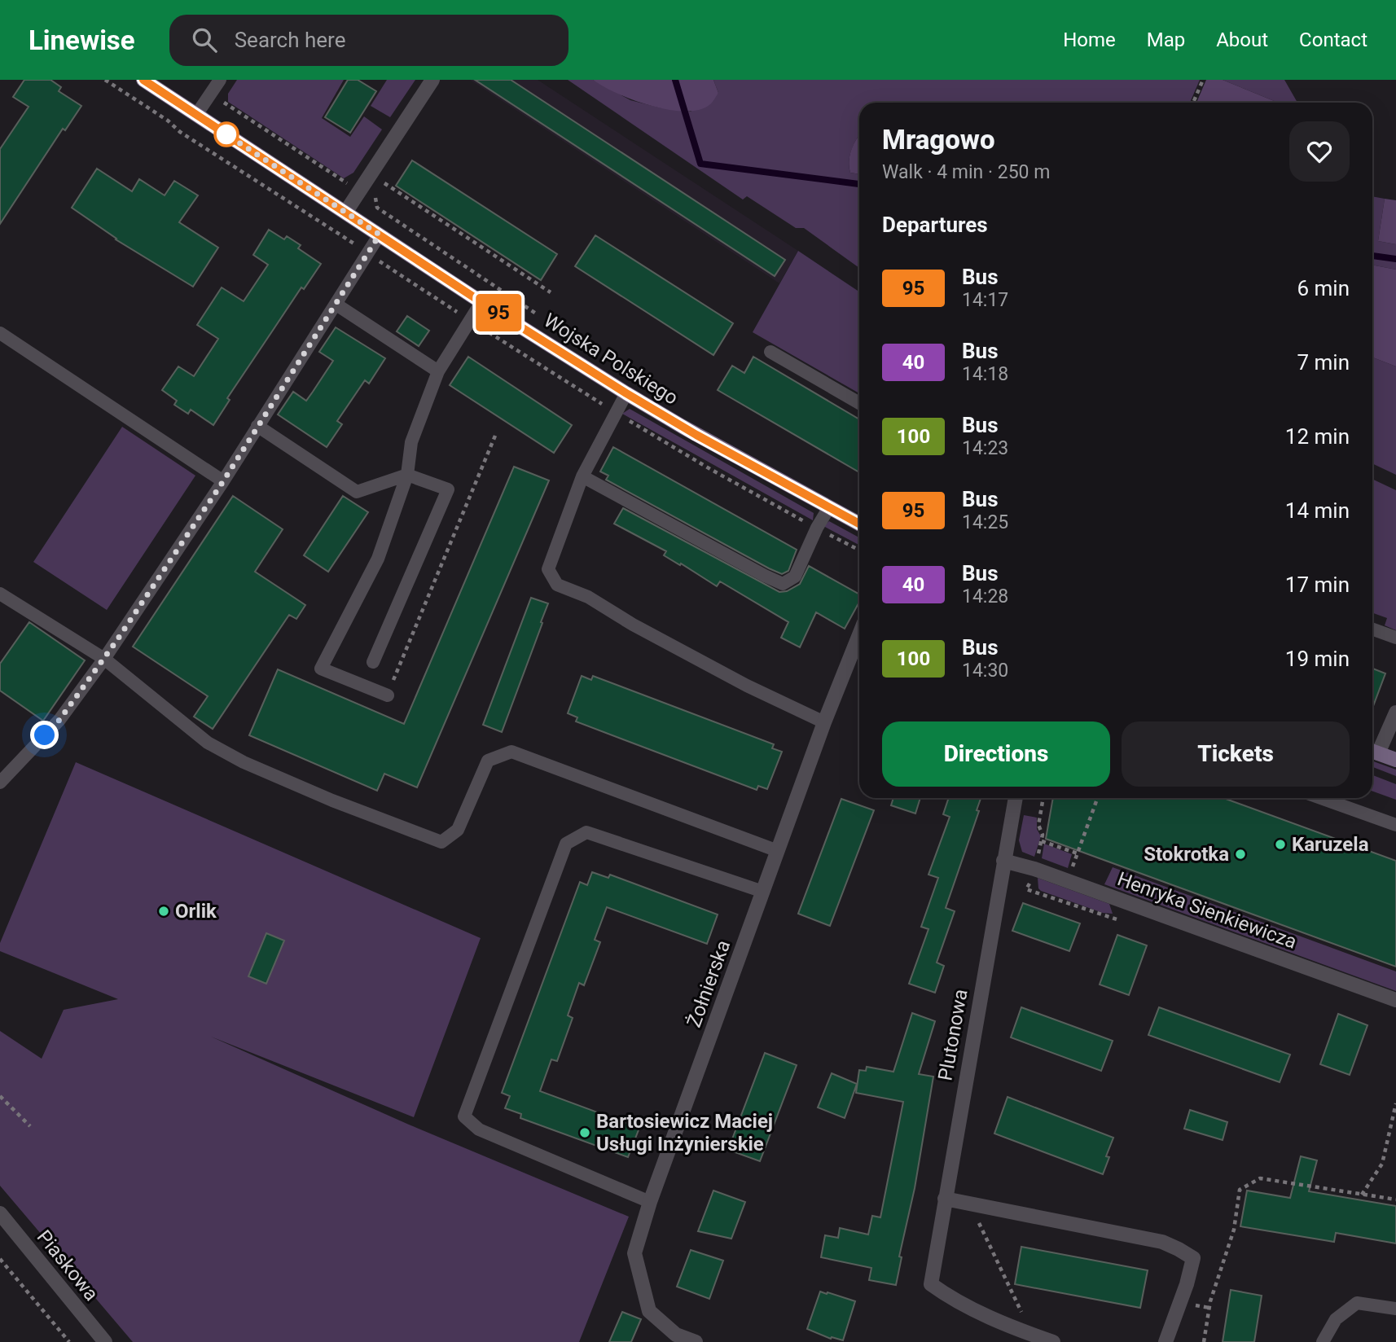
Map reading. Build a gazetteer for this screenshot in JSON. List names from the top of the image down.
{
  "streets": {
    "street": [
      "Wojska Polskiego",
      "Henryka Sienkiewicza",
      "Żołnierska",
      "Plutonowa",
      "Piaskowa"
    ]
  },
  "crossings": [
    ["Henryka Sienkiewicza", "Plutonowa"]
  ],
  "places": [
    "Karuzela",
    "Stokrotka",
    "Orlik",
    "Bartosiewicz Maciej Usługi Inżynierskie"
  ],
  "lines": ["bus line 95"],
  "page": {
    "header": "Linewise",
    "search": "Search here",
    "nav": [
      "Home",
      "Map",
      "About",
      "Contact"
    ],
    "on_map": "95",
    "heading": [
      ["Mragowo", "Walk · 4 min · 250 m"],
      "Departures"
    ],
    "list": [
      {
        "mark": "95",
        "name": "Bus",
        "note": "14:17",
        "value": "6 min"
      },
      {
        "mark": "40",
        "name": "Bus",
        "note": "14:18",
        "value": "7 min"
      },
      {
        "mark": "100",
        "name": "Bus",
        "note": "14:23",
        "value": "12 min"
      },
      {
        "mark": "95",
        "name": "Bus",
        "note": "14:25",
        "value": "14 min"
      },
      {
        "mark": "40",
        "name": "Bus",
        "note": "14:28",
        "value": "17 min"
      },
      {
        "mark": "100",
        "name": "Bus",
        "note": "14:30",
        "value": "19 min"
      }
    ],
    "buttons": ["Directions", "Tickets"]
  }
}
